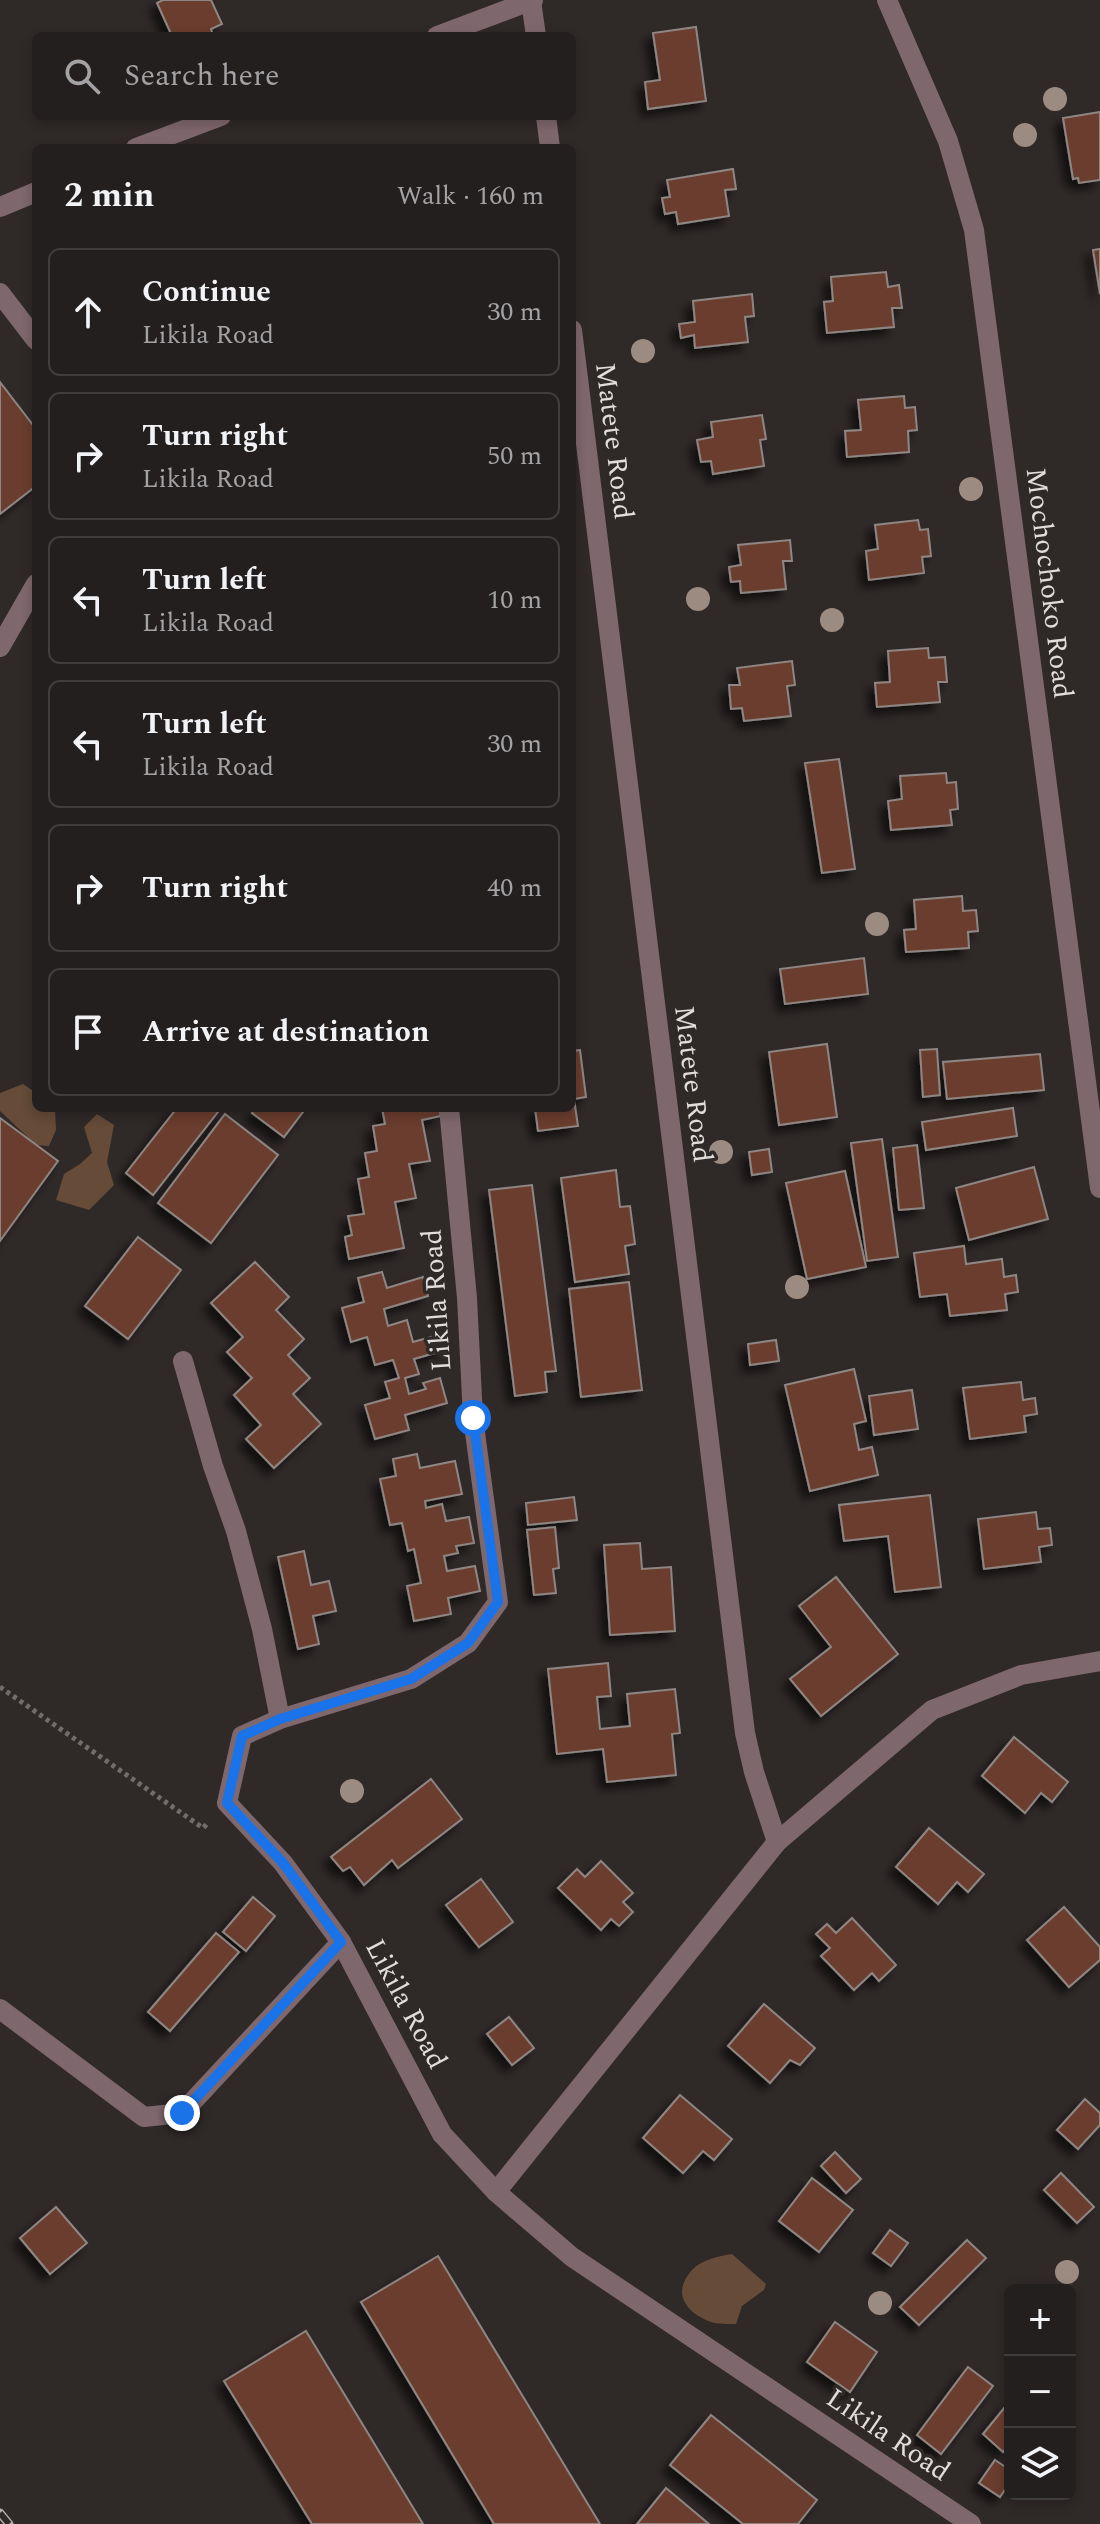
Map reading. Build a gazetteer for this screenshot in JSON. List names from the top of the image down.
{
  "streets": {
    "street": ["Matete Road", "Mochochoko Road", "Likila Road"]
  },
  "page": {
    "search": "Search here",
    "heading": ["2 min", "Walk · 160 m"],
    "list": [
      ["Continue", "Likila Road", "30 m"],
      ["Turn right", "Likila Road", "50 m"],
      ["Turn left", "Likila Road", "10 m"],
      ["Turn left", "Likila Road", "30 m"],
      ["Turn right", "40 m"],
      "Arrive at destination"
    ],
    "map_buttons": ["+", "−"]
  }
}
